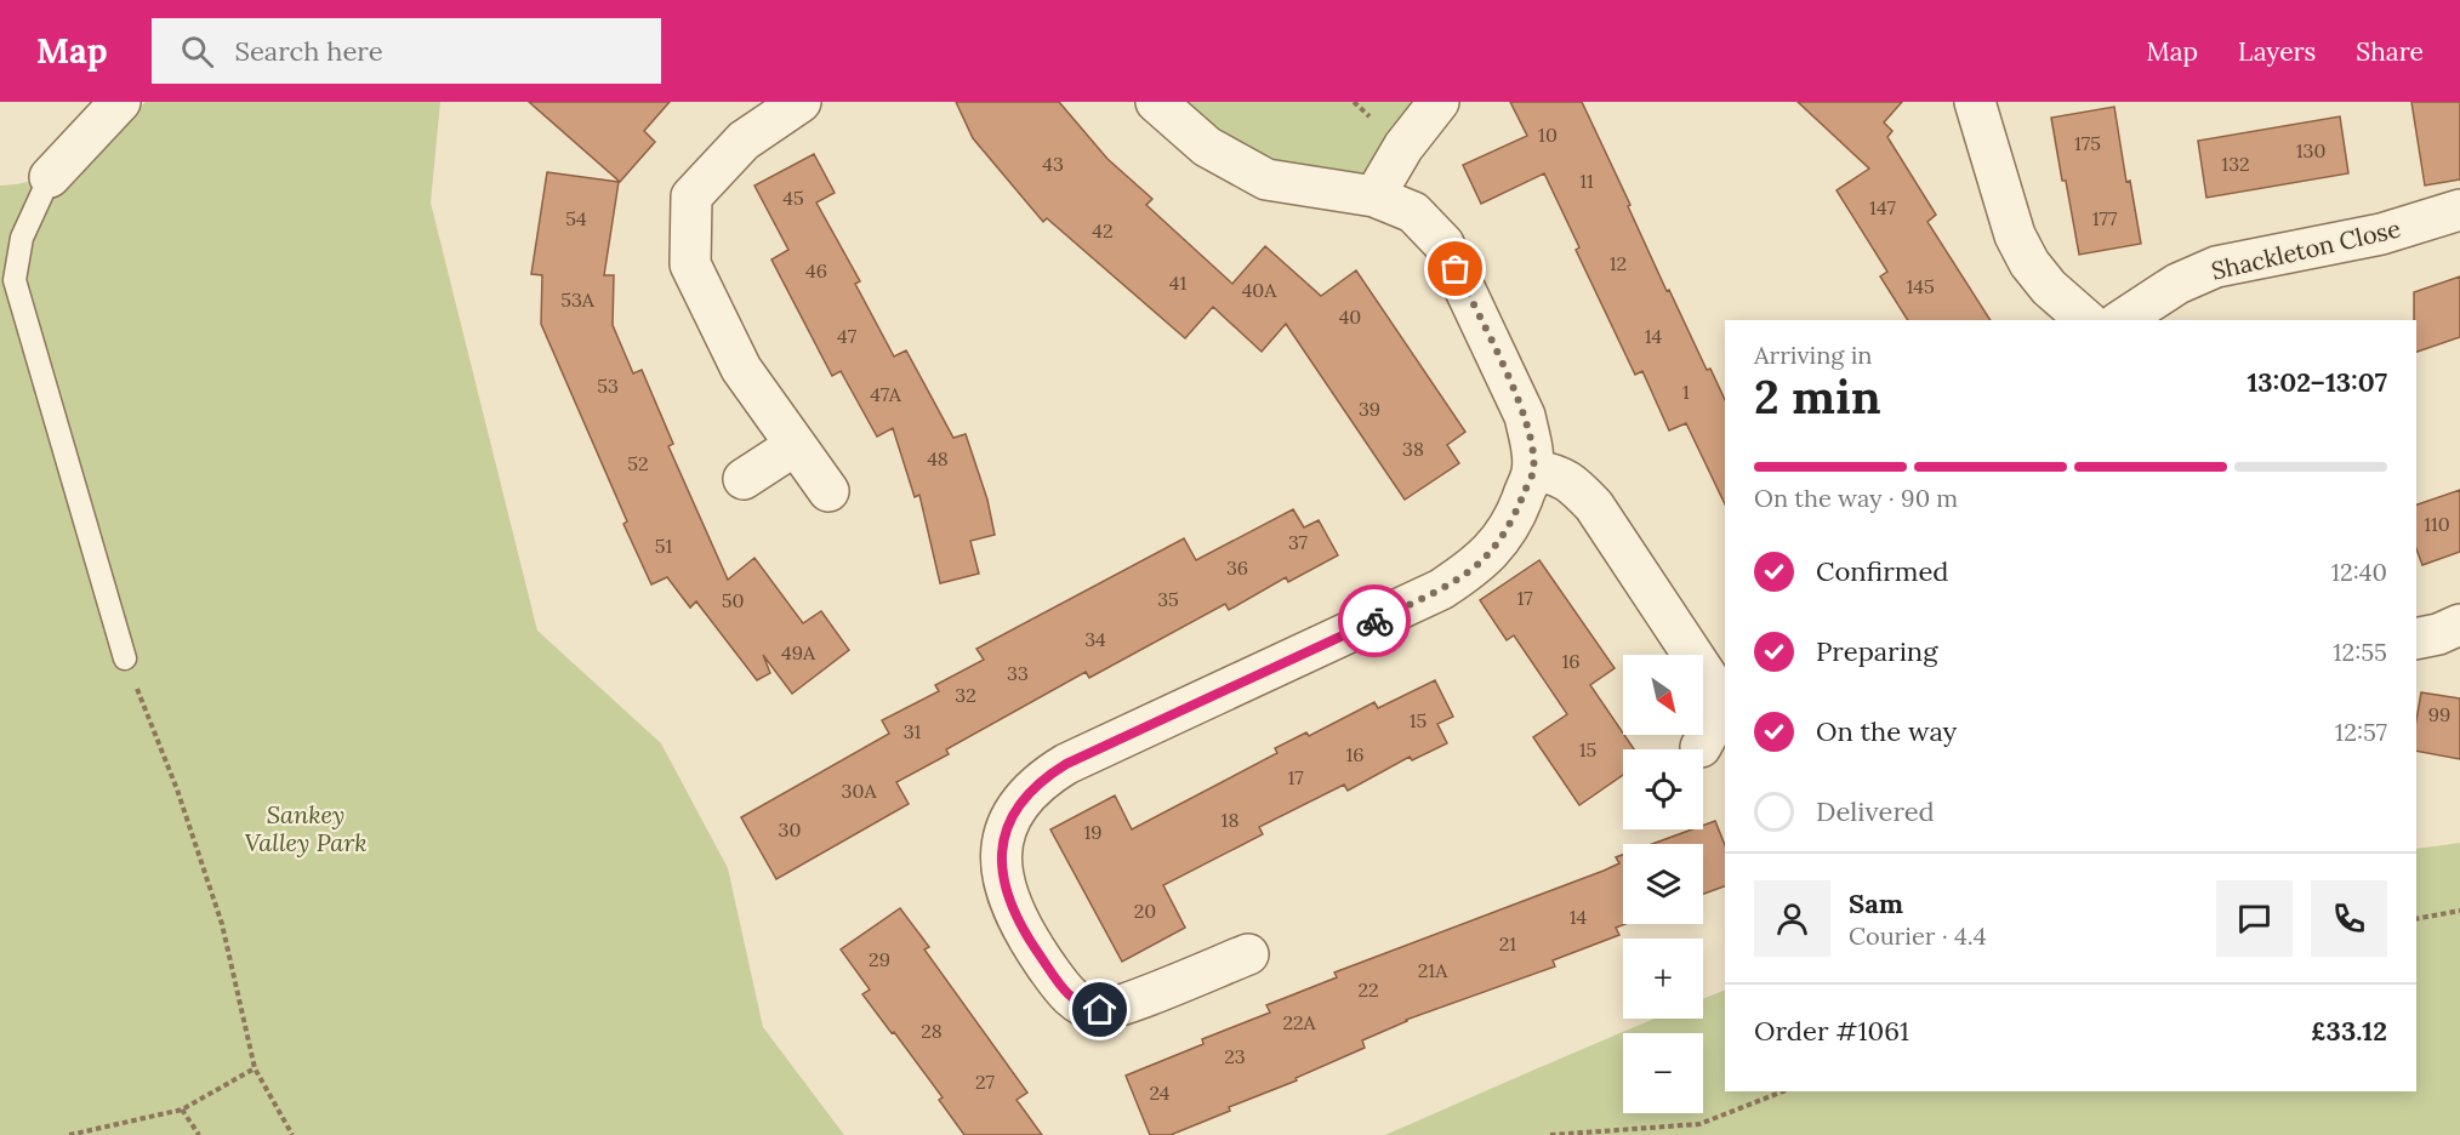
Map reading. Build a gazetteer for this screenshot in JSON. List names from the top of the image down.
{
  "streets": {
    "street": ["Shackleton Close"]
  },
  "parks": ["Sankey Valley Park"],
  "house_numbers": [
    "10",
    "175",
    "130",
    "43",
    "132",
    "11",
    "45",
    "147",
    "54",
    "177",
    "42",
    "12",
    "46",
    "41",
    "145",
    "40A",
    "53A",
    "40",
    "47",
    "14",
    "53",
    "1",
    "47A",
    "39",
    "38",
    "48",
    "52",
    "110",
    "37",
    "51",
    "36",
    "17",
    "35",
    "50",
    "34",
    "49A",
    "16",
    "33",
    "32",
    "99",
    "15",
    "31",
    "15",
    "16",
    "17",
    "30A",
    "18",
    "30",
    "19",
    "20",
    "14",
    "21",
    "29",
    "21A",
    "22",
    "22A",
    "28",
    "23",
    "27",
    "24"
  ],
  "north": "bottom right",
  "page": {
    "header": "Map",
    "search": "Search here",
    "nav": ["Map", "Layers", "Share"],
    "heading": ["2 min", "Arriving in", "13:02–13:07"],
    "panel": [
      "Sam",
      "Courier · 4.4",
      "Order #1061",
      "£33.12"
    ],
    "bar": "On the way · 90 m",
    "list": [
      ["Confirmed", "12:40"],
      ["Preparing", "12:55"],
      ["On the way", "12:57"],
      "Delivered"
    ],
    "map_buttons": ["+", "−"]
  }
}
